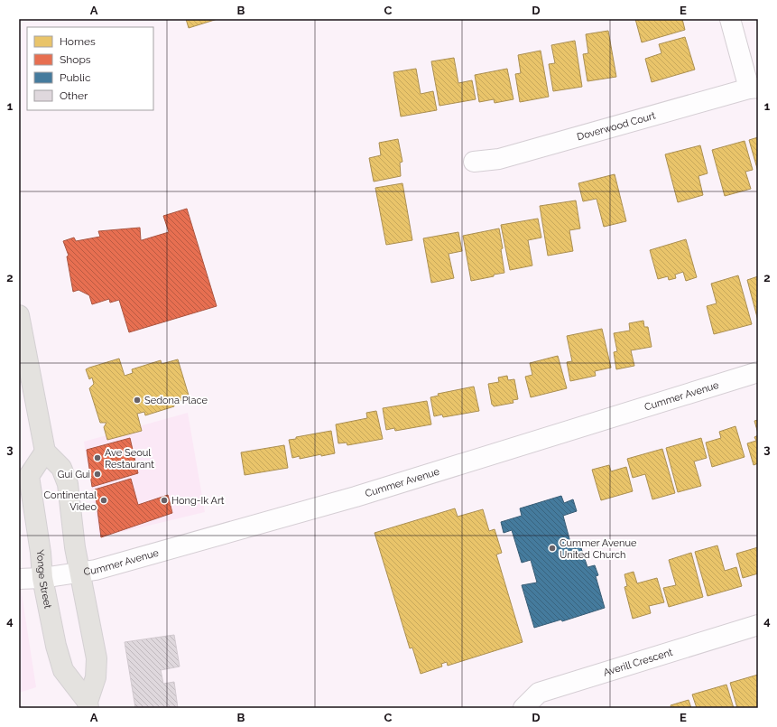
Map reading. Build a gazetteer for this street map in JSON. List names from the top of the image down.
{
  "streets": {
    "main road": ["Yonge Street"],
    "street": ["Doverwood Court", "Cummer Avenue", "Averill Crescent"]
  },
  "crossings": [
    ["Cummer Avenue", "Yonge Street"]
  ],
  "places": [
    "Sedona Place",
    "Ave Seoul Restaurant",
    "Gui Gui",
    "Continental Video",
    "Hong-Ik Art",
    "Cummer Avenue United Church"
  ],
  "legend": [
    "Homes",
    "Shops",
    "Public",
    "Other"
  ],
  "grid": {
    "columns": [
      "A",
      "B",
      "C",
      "D",
      "E"
    ],
    "rows": [
      "1",
      "2",
      "3",
      "4"
    ]
  }
}
